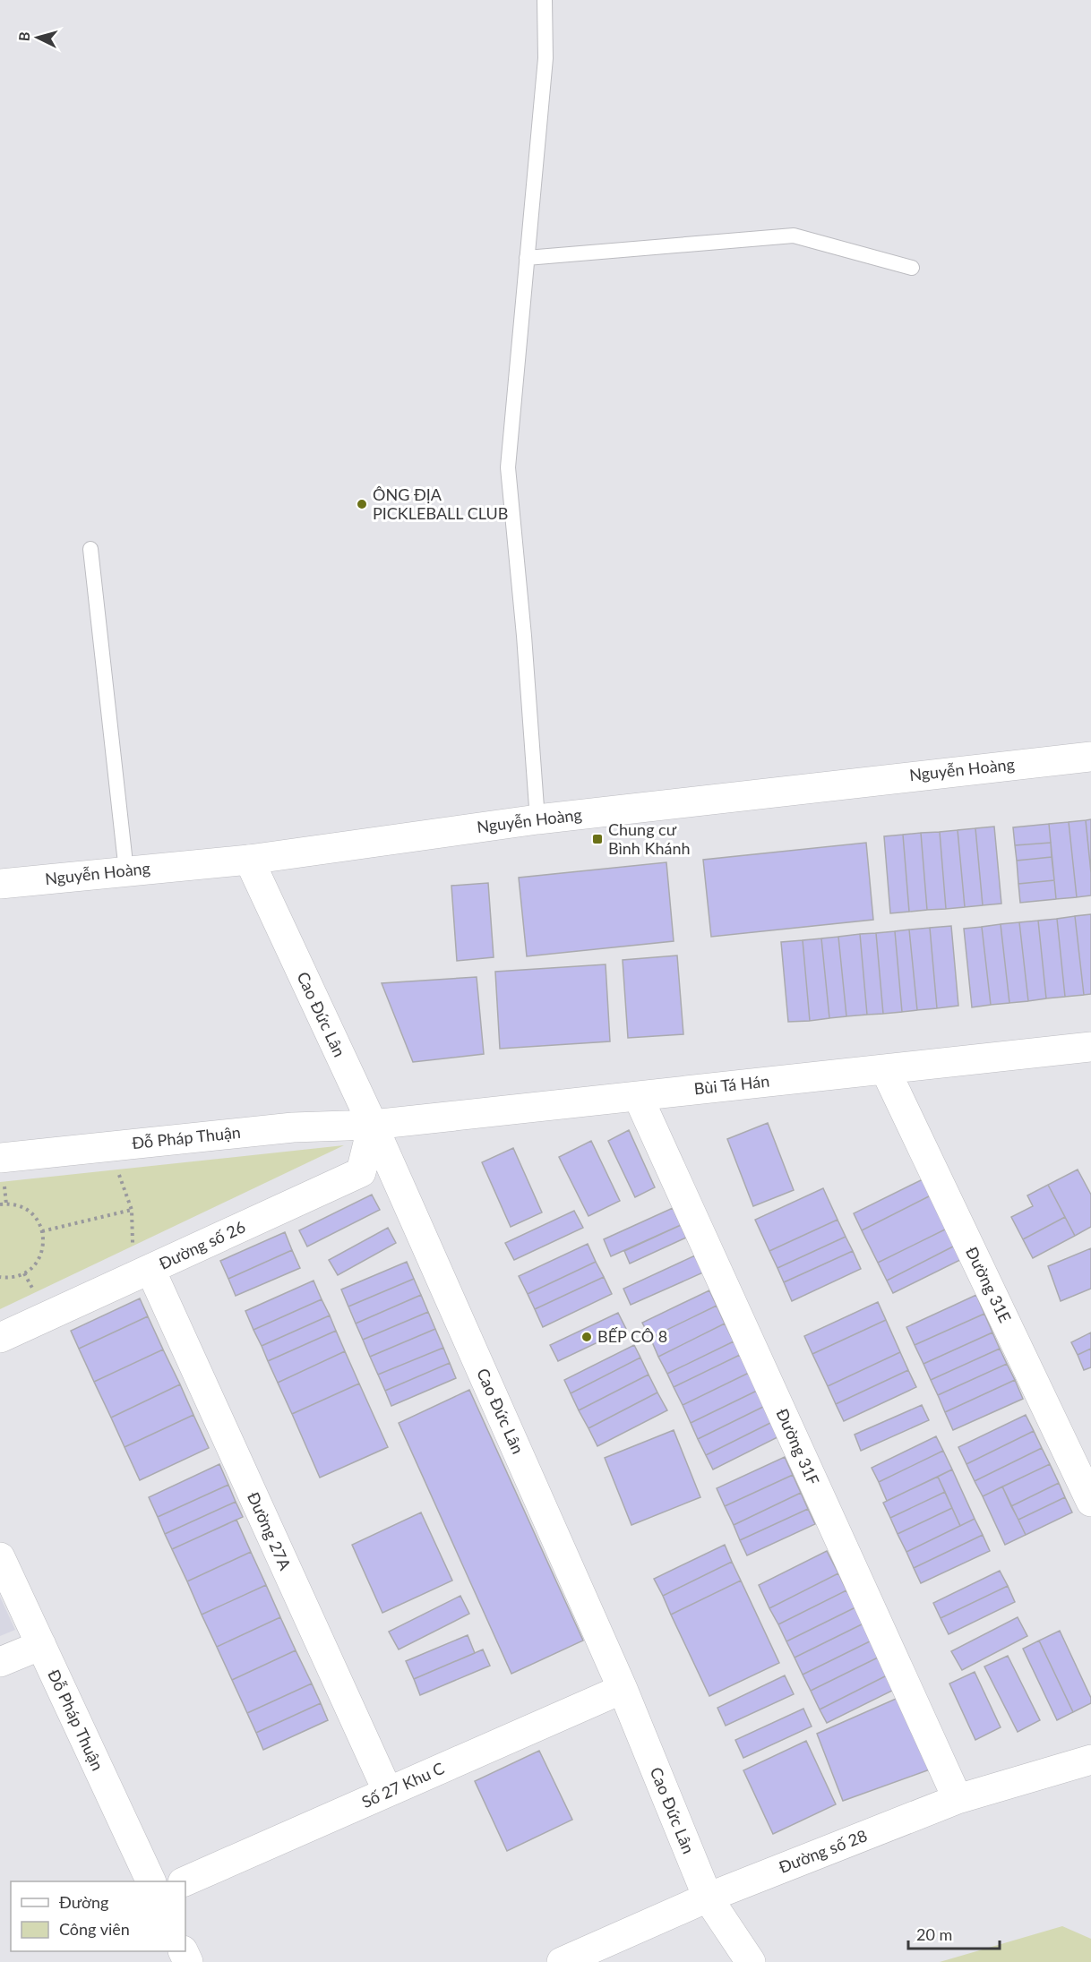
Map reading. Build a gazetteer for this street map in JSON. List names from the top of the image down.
{
  "streets": {
    "street": [
      "Nguyễn Hoàng",
      "Cao Đức Lân",
      "Bùi Tá Hán",
      "Đỗ Pháp Thuận",
      "Đường số 26",
      "Đường 31E",
      "Đường 31F",
      "Đường 27A",
      "Số 27 Khu C",
      "Đường số 28"
    ]
  },
  "crossings": [
    ["Nguyễn Hoàng", "Cao Đức Lân"],
    ["Cao Đức Lân", "Bùi Tá Hán"],
    ["Cao Đức Lân", "Đỗ Pháp Thuận"],
    ["Cao Đức Lân", "Đường số 26"],
    ["Cao Đức Lân", "Số 27 Khu C"],
    ["Cao Đức Lân", "Đường số 28"],
    ["Bùi Tá Hán", "Đỗ Pháp Thuận"],
    ["Bùi Tá Hán", "Đường số 26"],
    ["Bùi Tá Hán", "Đường 31E"],
    ["Bùi Tá Hán", "Đường 31F"],
    ["Đỗ Pháp Thuận", "Đường số 26"],
    ["Đường số 26", "Đường 27A"],
    ["Đường 31F", "Đường số 28"],
    ["Đường 27A", "Số 27 Khu C"]
  ],
  "places": {
    "other": ["ÔNG ĐỊA PICKLEBALL CLUB", "BẾP CÔ 8"],
    "transit": ["Chung cư Bình Khánh"]
  },
  "legend": ["Đường", "Công viên"],
  "scale_bar": "20 m",
  "north": "left"
}
